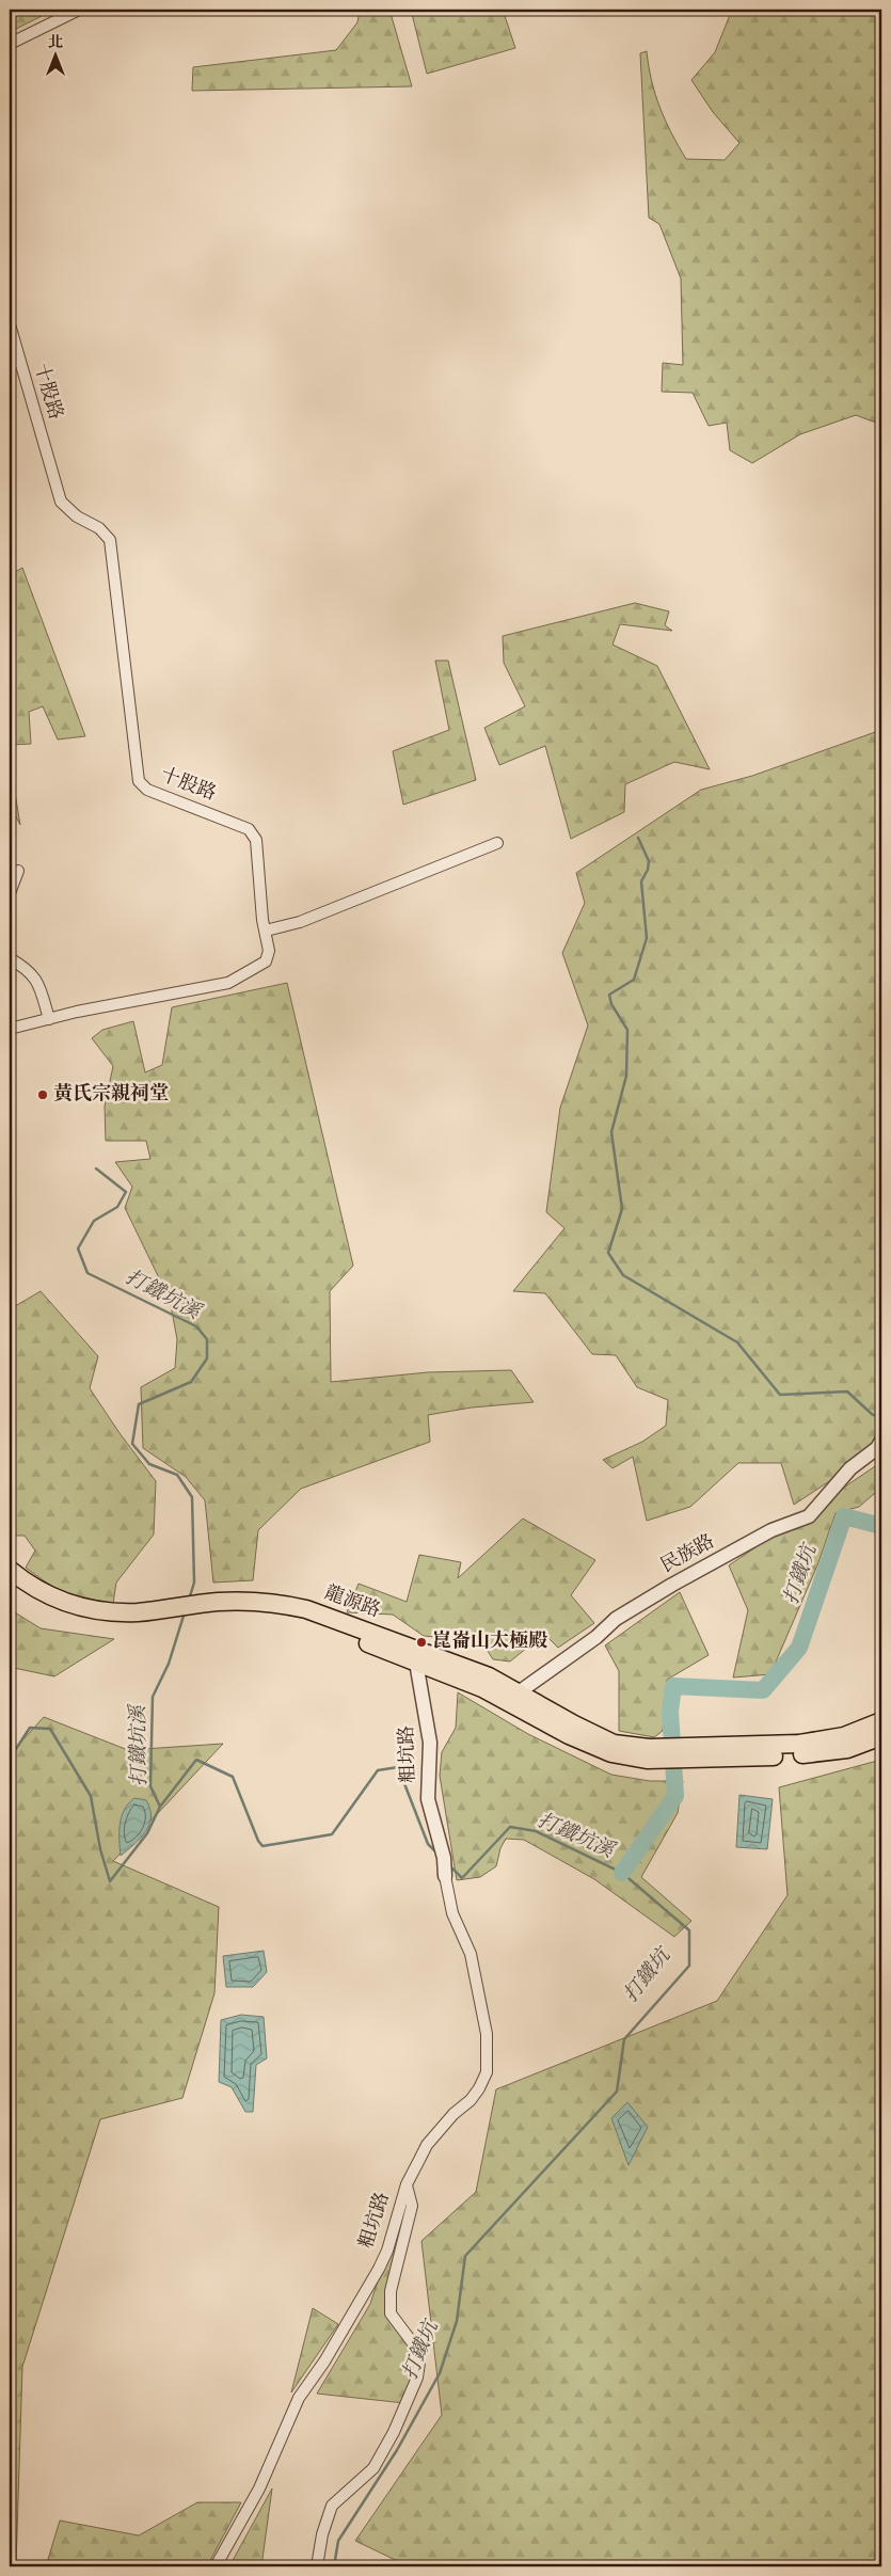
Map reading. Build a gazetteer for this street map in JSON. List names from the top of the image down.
{
  "streets": {
    "street": ["十股路", "民族路", "粗坑路"]
  },
  "water": ["打鐵坑溪", "打鐵坑"],
  "places": ["黃氏宗親祠堂", "崑崙山太極殿"],
  "north": "top"
}
